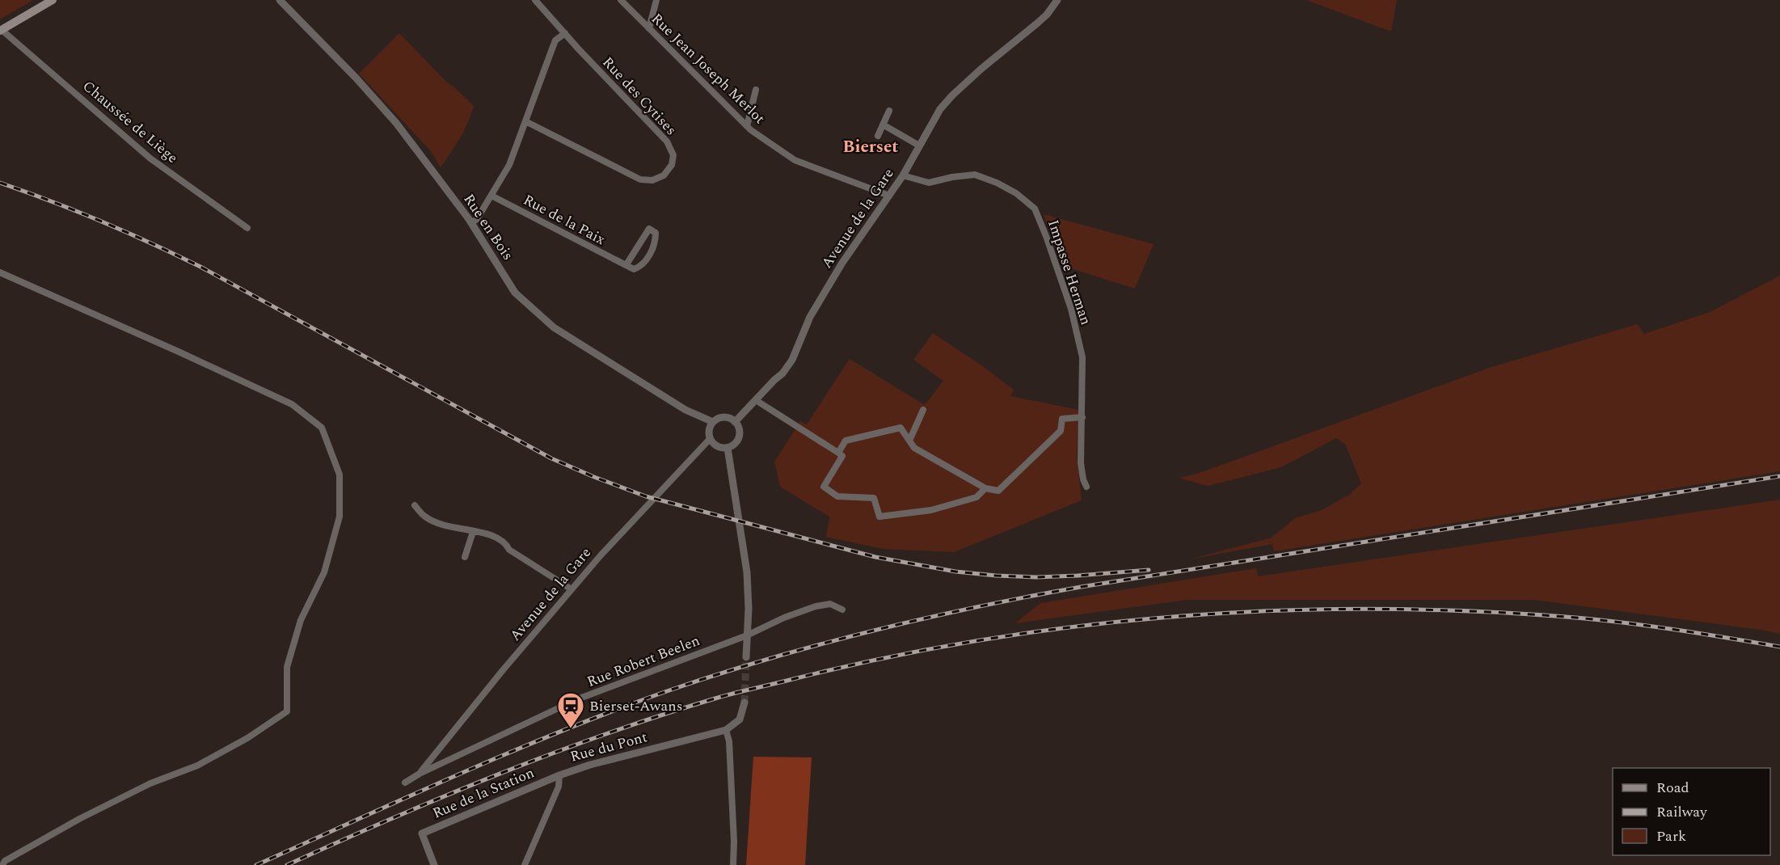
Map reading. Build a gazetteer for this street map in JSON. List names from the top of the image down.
{
  "streets": {
    "main road": ["Chaussée de Liège"],
    "street": [
      "Rue Jean Joseph Merlot",
      "Rue des Cytises",
      "Avenue de la Gare",
      "Rue de la Paix",
      "Rue en Bois",
      "Impasse Herman",
      "Rue Robert Beelen",
      "Rue du Pont",
      "Rue de la Station"
    ]
  },
  "crossings": [
    ["Rue Jean Joseph Merlot", "Avenue de la Gare"],
    ["Avenue de la Gare", "Rue en Bois"],
    ["Avenue de la Gare", "Impasse Herman"],
    ["Avenue de la Gare", "Rue Robert Beelen"],
    ["Rue du Pont", "Rue de la Station"]
  ],
  "districts": ["Bierset"],
  "places": {
    "station": ["Bierset-Awans"]
  },
  "legend": ["Road", "Railway", "Park"]
}
